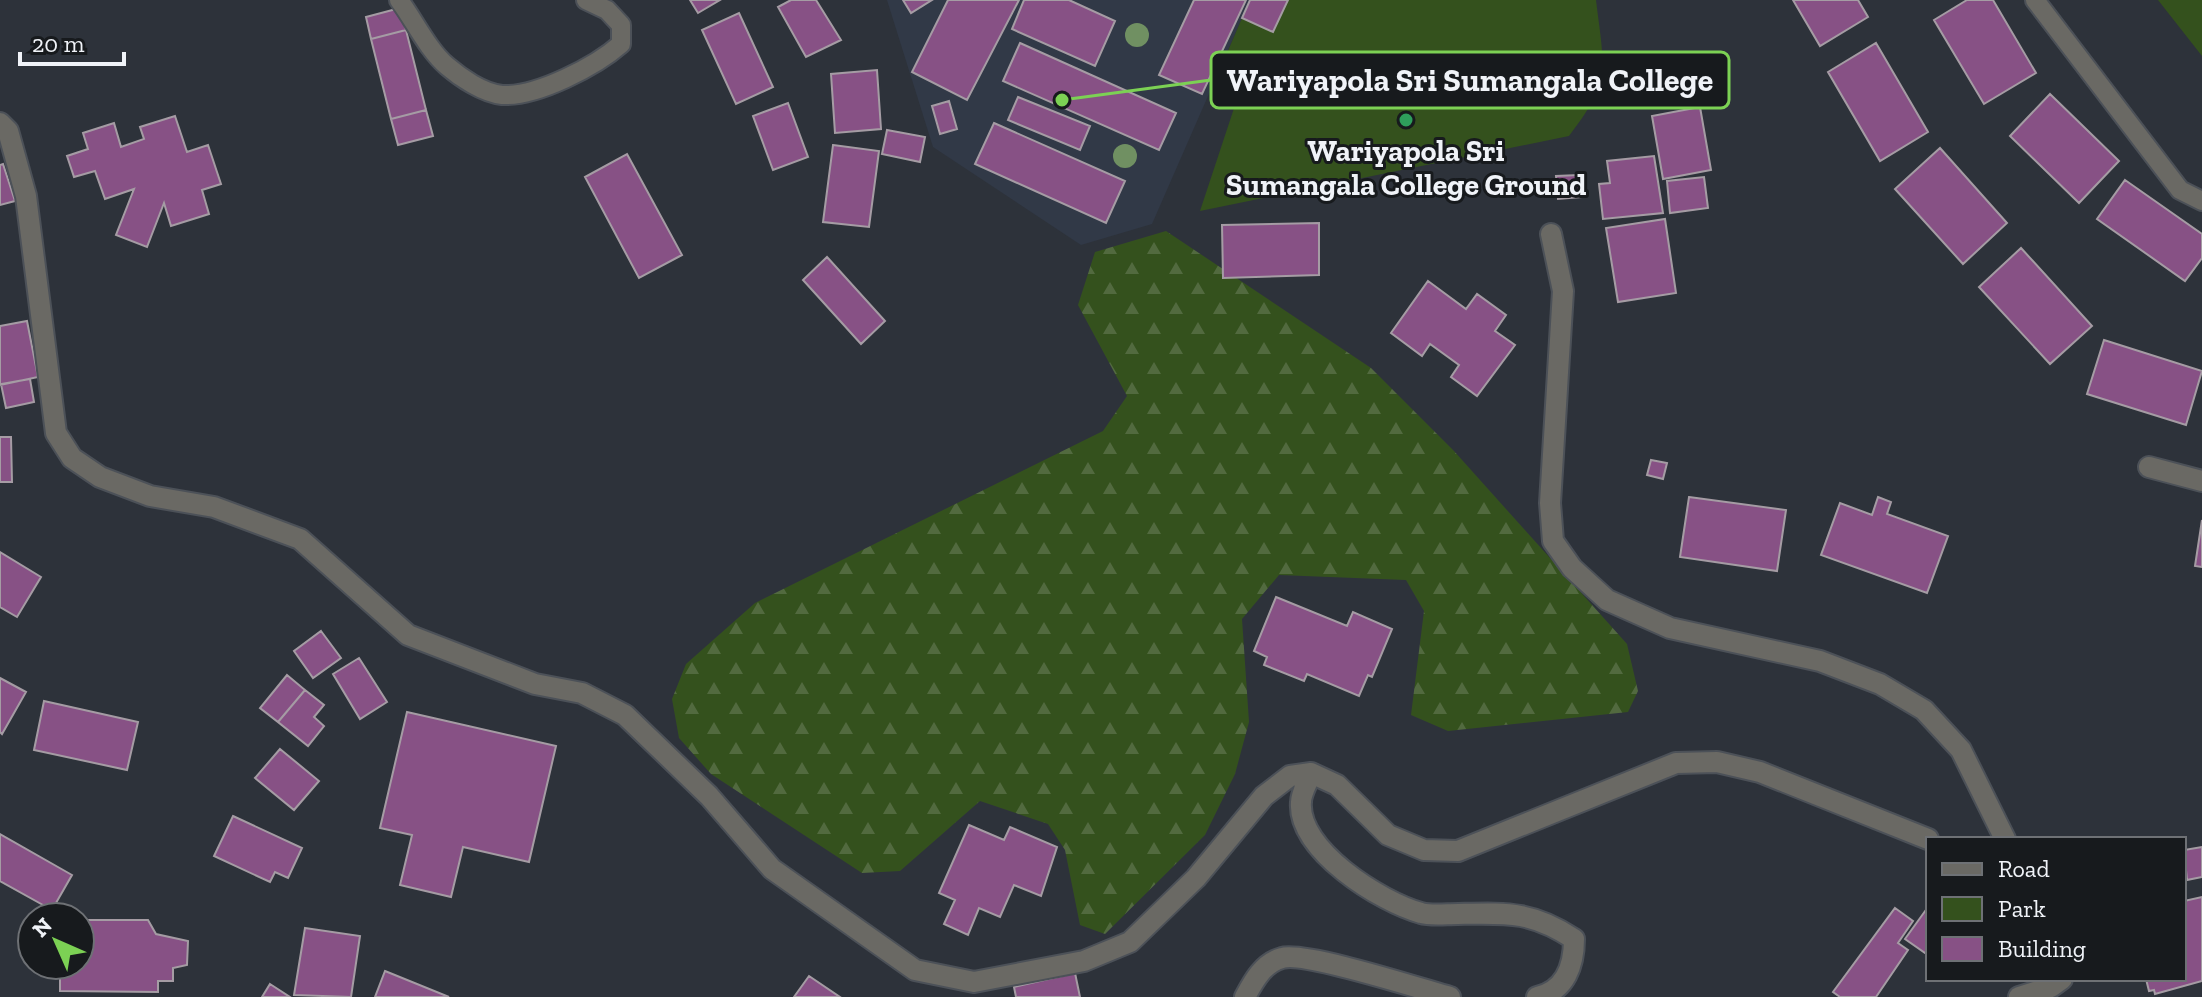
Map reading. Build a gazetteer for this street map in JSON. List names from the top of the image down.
{
  "places": ["Wariyapola Sri Sumangala College", "Wariyapola Sri Sumangala College Ground"],
  "legend": ["Road", "Park", "Building"],
  "scale_bar": "20 m",
  "north": "top left"
}
